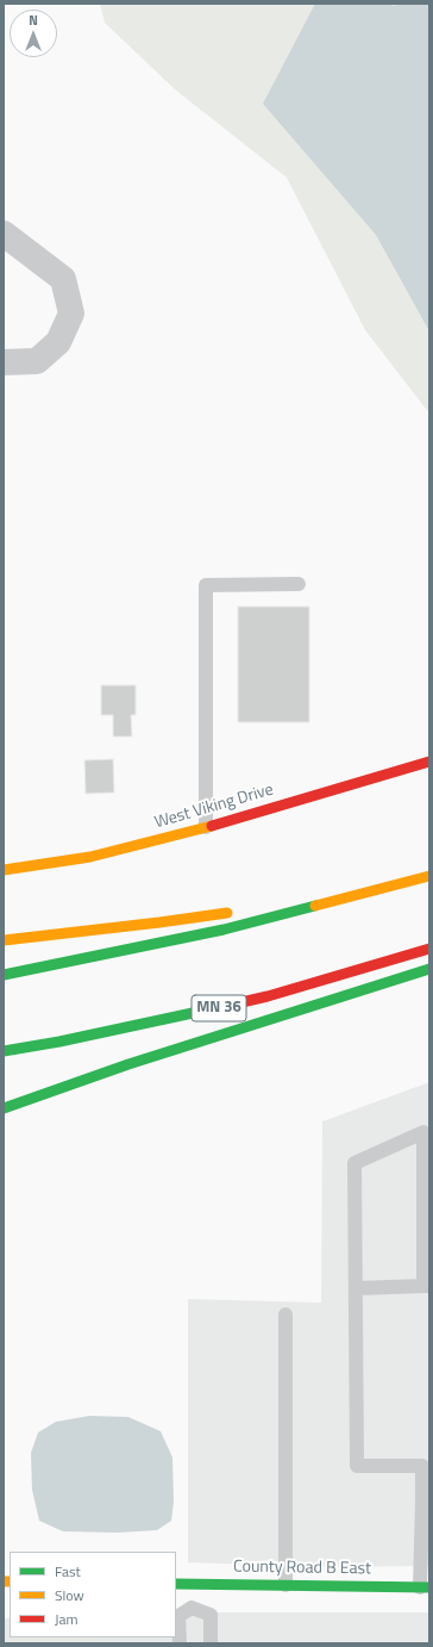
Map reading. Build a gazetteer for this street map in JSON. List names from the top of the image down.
{
  "streets": {
    "main road": ["West Viking Drive", "MN 36", "County Road B East"]
  },
  "legend": ["Fast", "Slow", "Jam"],
  "north": "top"
}
